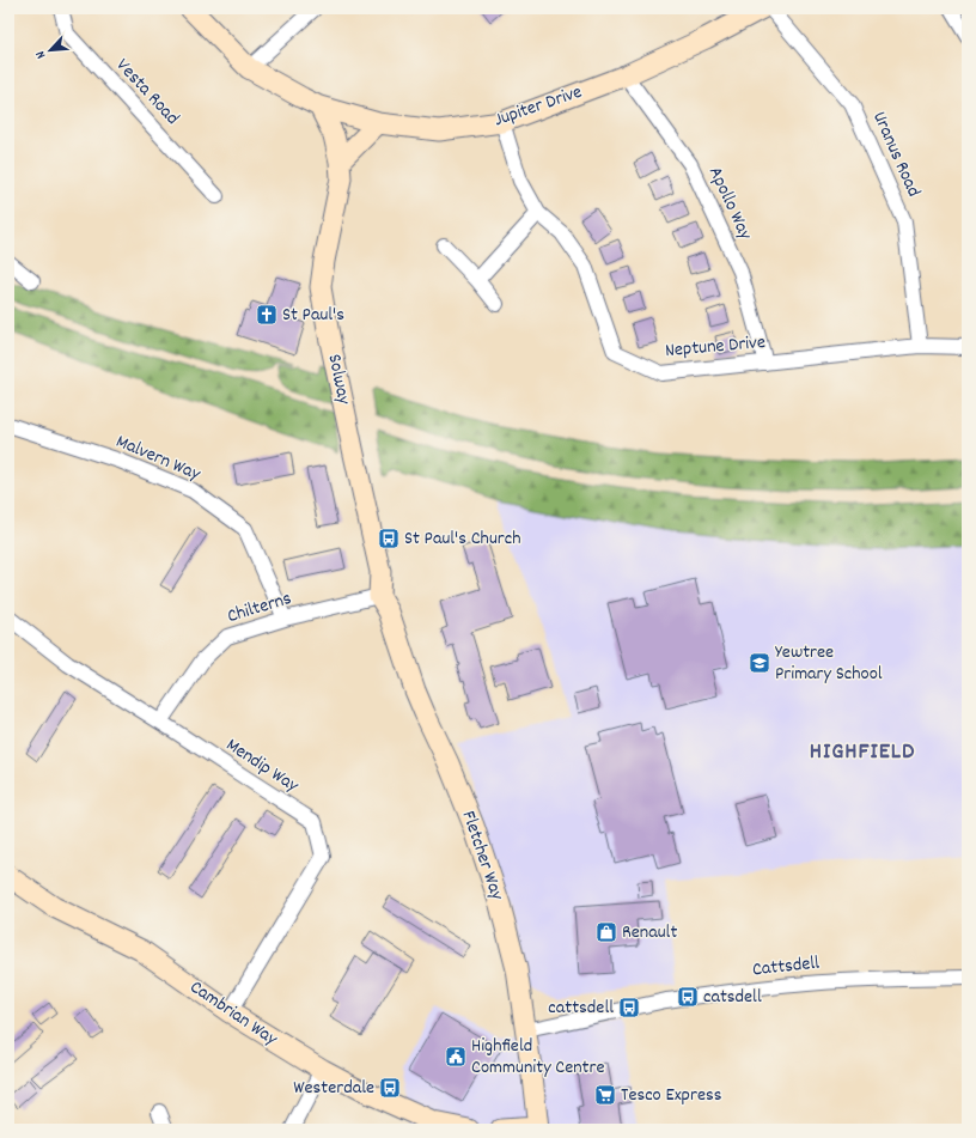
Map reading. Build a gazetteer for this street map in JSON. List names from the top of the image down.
{
  "streets": {
    "street": [
      "Vesta Road",
      "Jupiter Drive",
      "Uranus Road",
      "Apollo Way",
      "Neptune Drive",
      "Solway",
      "Malvern Way",
      "Chilterns",
      "Mendip Way",
      "Fletcher Way",
      "Cattsdell",
      "Cambrian Way"
    ]
  },
  "crossings": [
    ["Jupiter Drive", "Apollo Way"],
    ["Jupiter Drive", "Neptune Drive"],
    ["Jupiter Drive", "Solway"],
    ["Uranus Road", "Neptune Drive"],
    ["Apollo Way", "Neptune Drive"],
    ["Solway", "Chilterns"],
    ["Solway", "Fletcher Way"],
    ["Malvern Way", "Chilterns"],
    ["Chilterns", "Mendip Way"],
    ["Chilterns", "Fletcher Way"],
    ["Mendip Way", "Cambrian Way"],
    ["Fletcher Way", "Cattsdell"]
  ],
  "districts": ["HIGHFIELD"],
  "places": {
    "church": ["St Paul's"],
    "bus stop": [
      "St Paul's Church",
      "catsdell",
      "cattsdell",
      "Westerdale"
    ],
    "school or university": ["Yewtree Primary School"],
    "shop": ["Renault"],
    "public building": ["Highfield Community Centre"],
    "supermarket": ["Tesco Express"]
  },
  "north": "bottom left"
}
